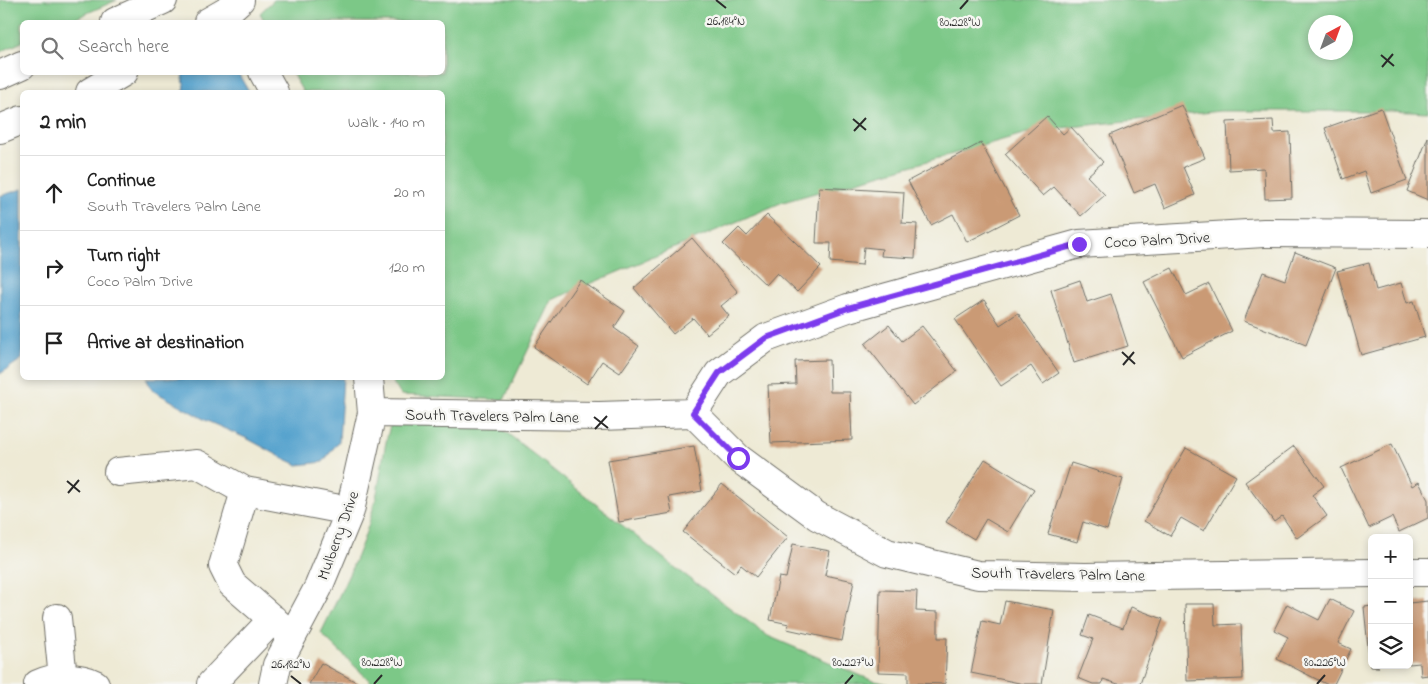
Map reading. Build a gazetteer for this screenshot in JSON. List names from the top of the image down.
{
  "streets": {
    "street": ["Coco Palm Drive", "South Travelers Palm Lane", "Mulberry Drive"]
  },
  "crossings": [
    ["Coco Palm Drive", "South Travelers Palm Lane"],
    ["South Travelers Palm Lane", "Mulberry Drive"]
  ],
  "north": "top right",
  "page": {
    "search": "Search here",
    "heading": ["2 min", "Walk · 140 m"],
    "list": [
      ["Continue", "South Travelers Palm Lane", "20 m"],
      ["Turn right", "Coco Palm Drive", "120 m"],
      "Arrive at destination"
    ],
    "map_buttons": ["+", "−"]
  },
  "coordinates": [
    "26.184°N",
    "80.228°W",
    "80.227°W",
    "80.226°W",
    "26.182°N"
  ]
}
